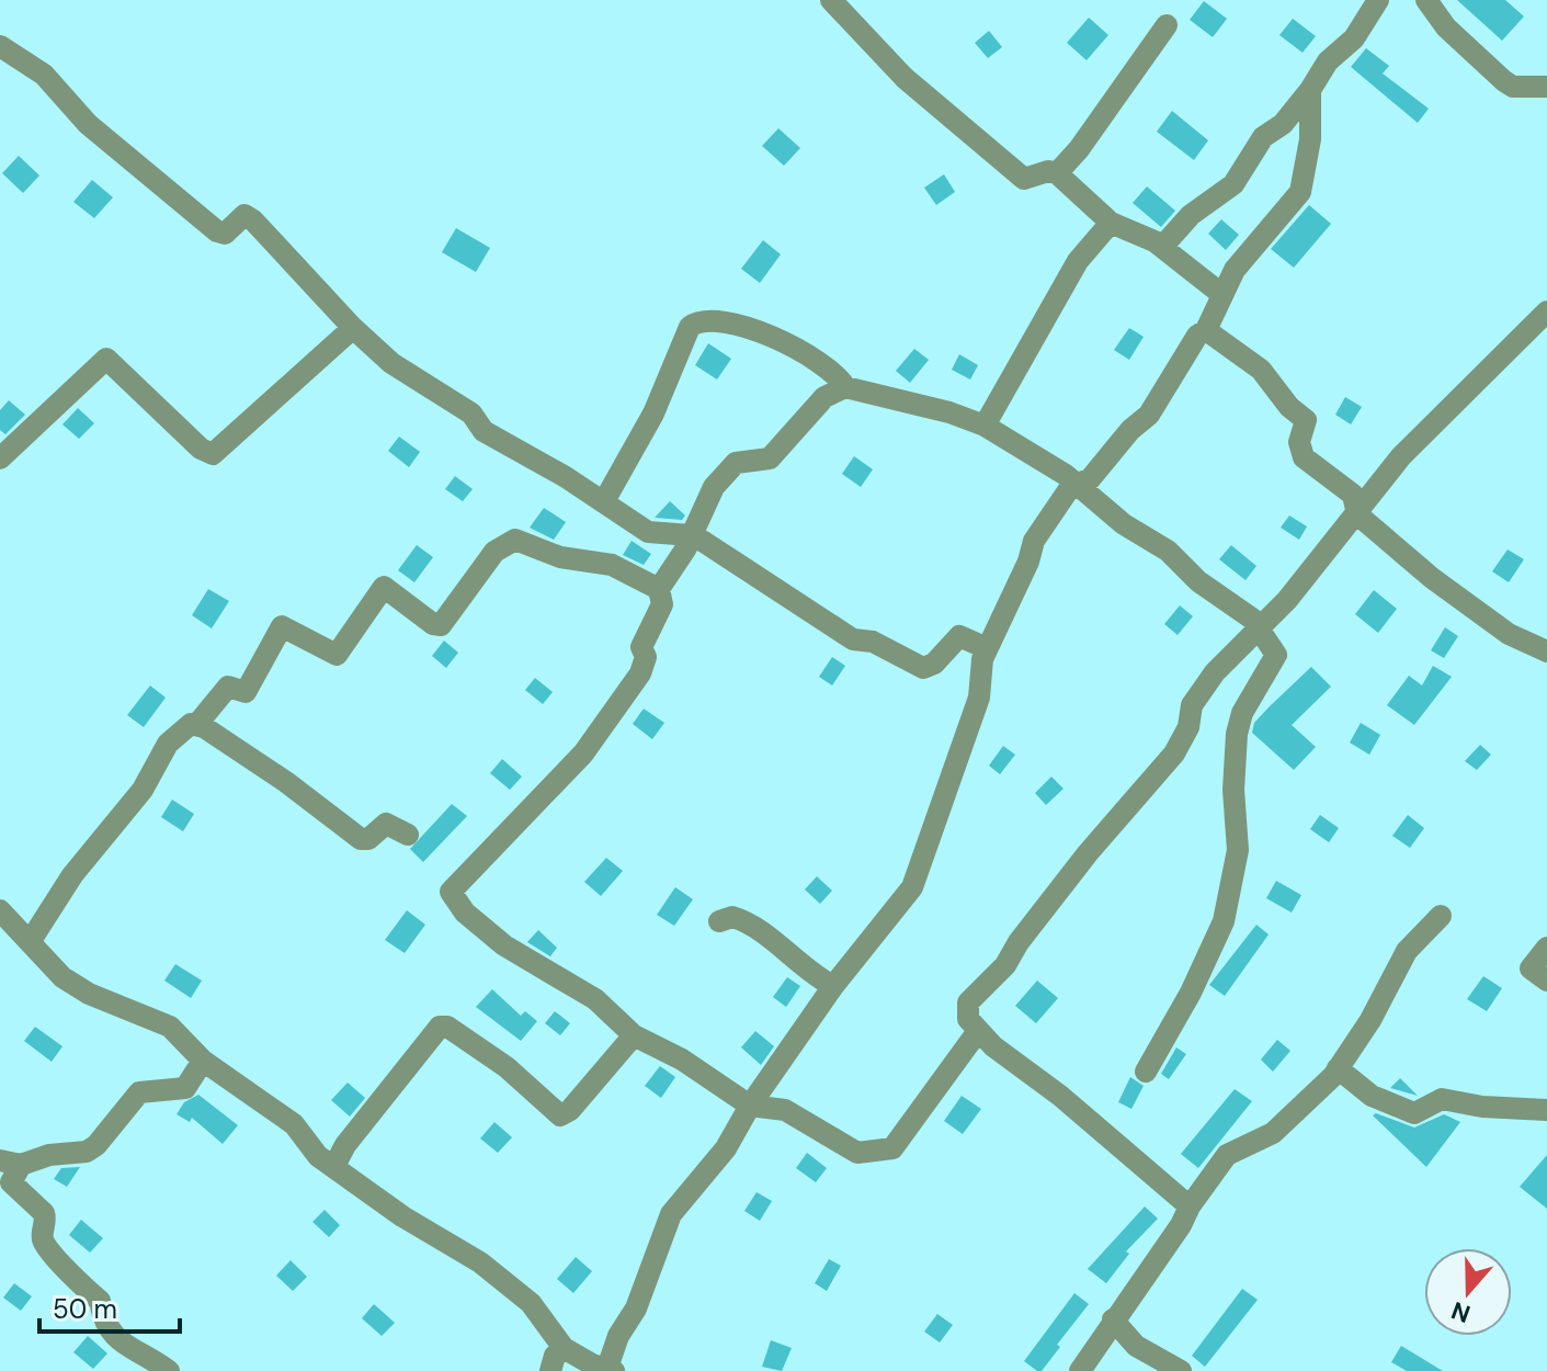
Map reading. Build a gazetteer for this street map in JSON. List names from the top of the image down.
{
  "scale_bar": "50 m",
  "north": "bottom"
}
